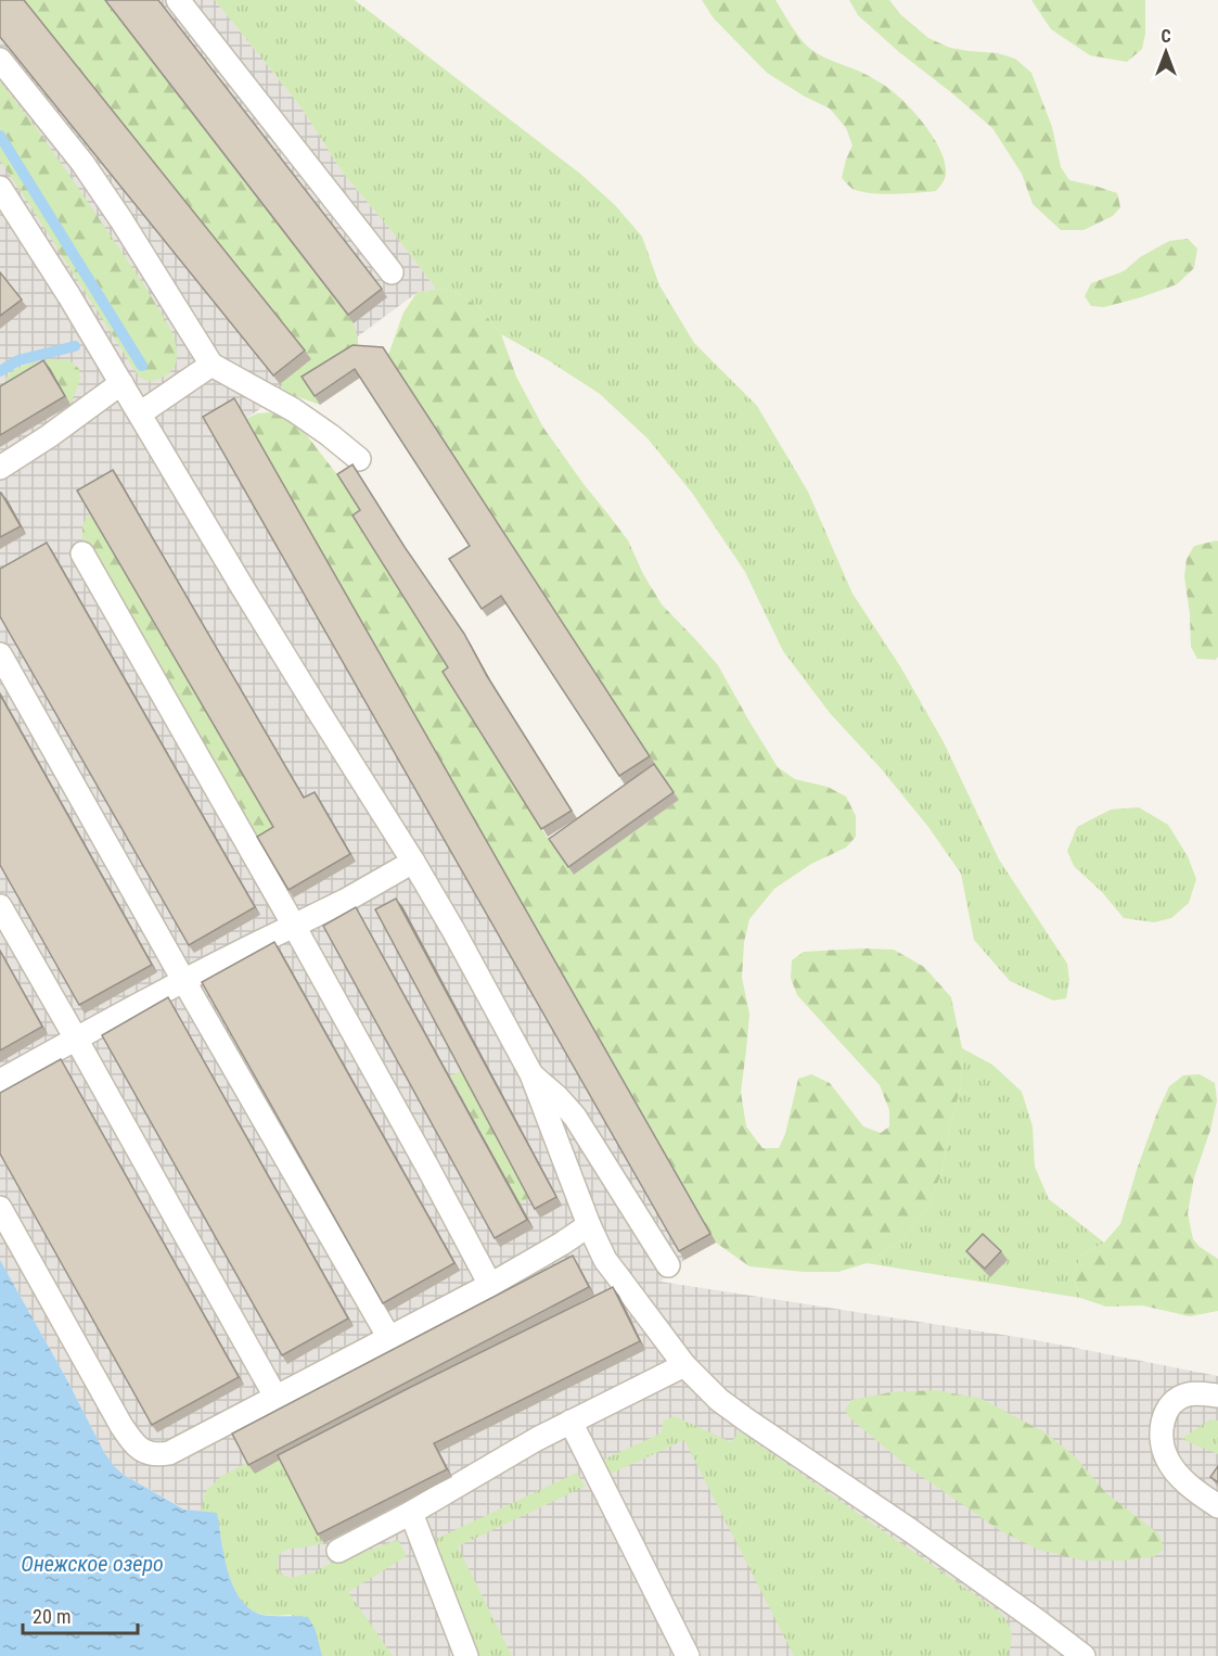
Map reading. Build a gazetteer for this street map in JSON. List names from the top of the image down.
{
  "water": ["Онежское озеро"],
  "scale_bar": "20 m",
  "north": "top"
}
